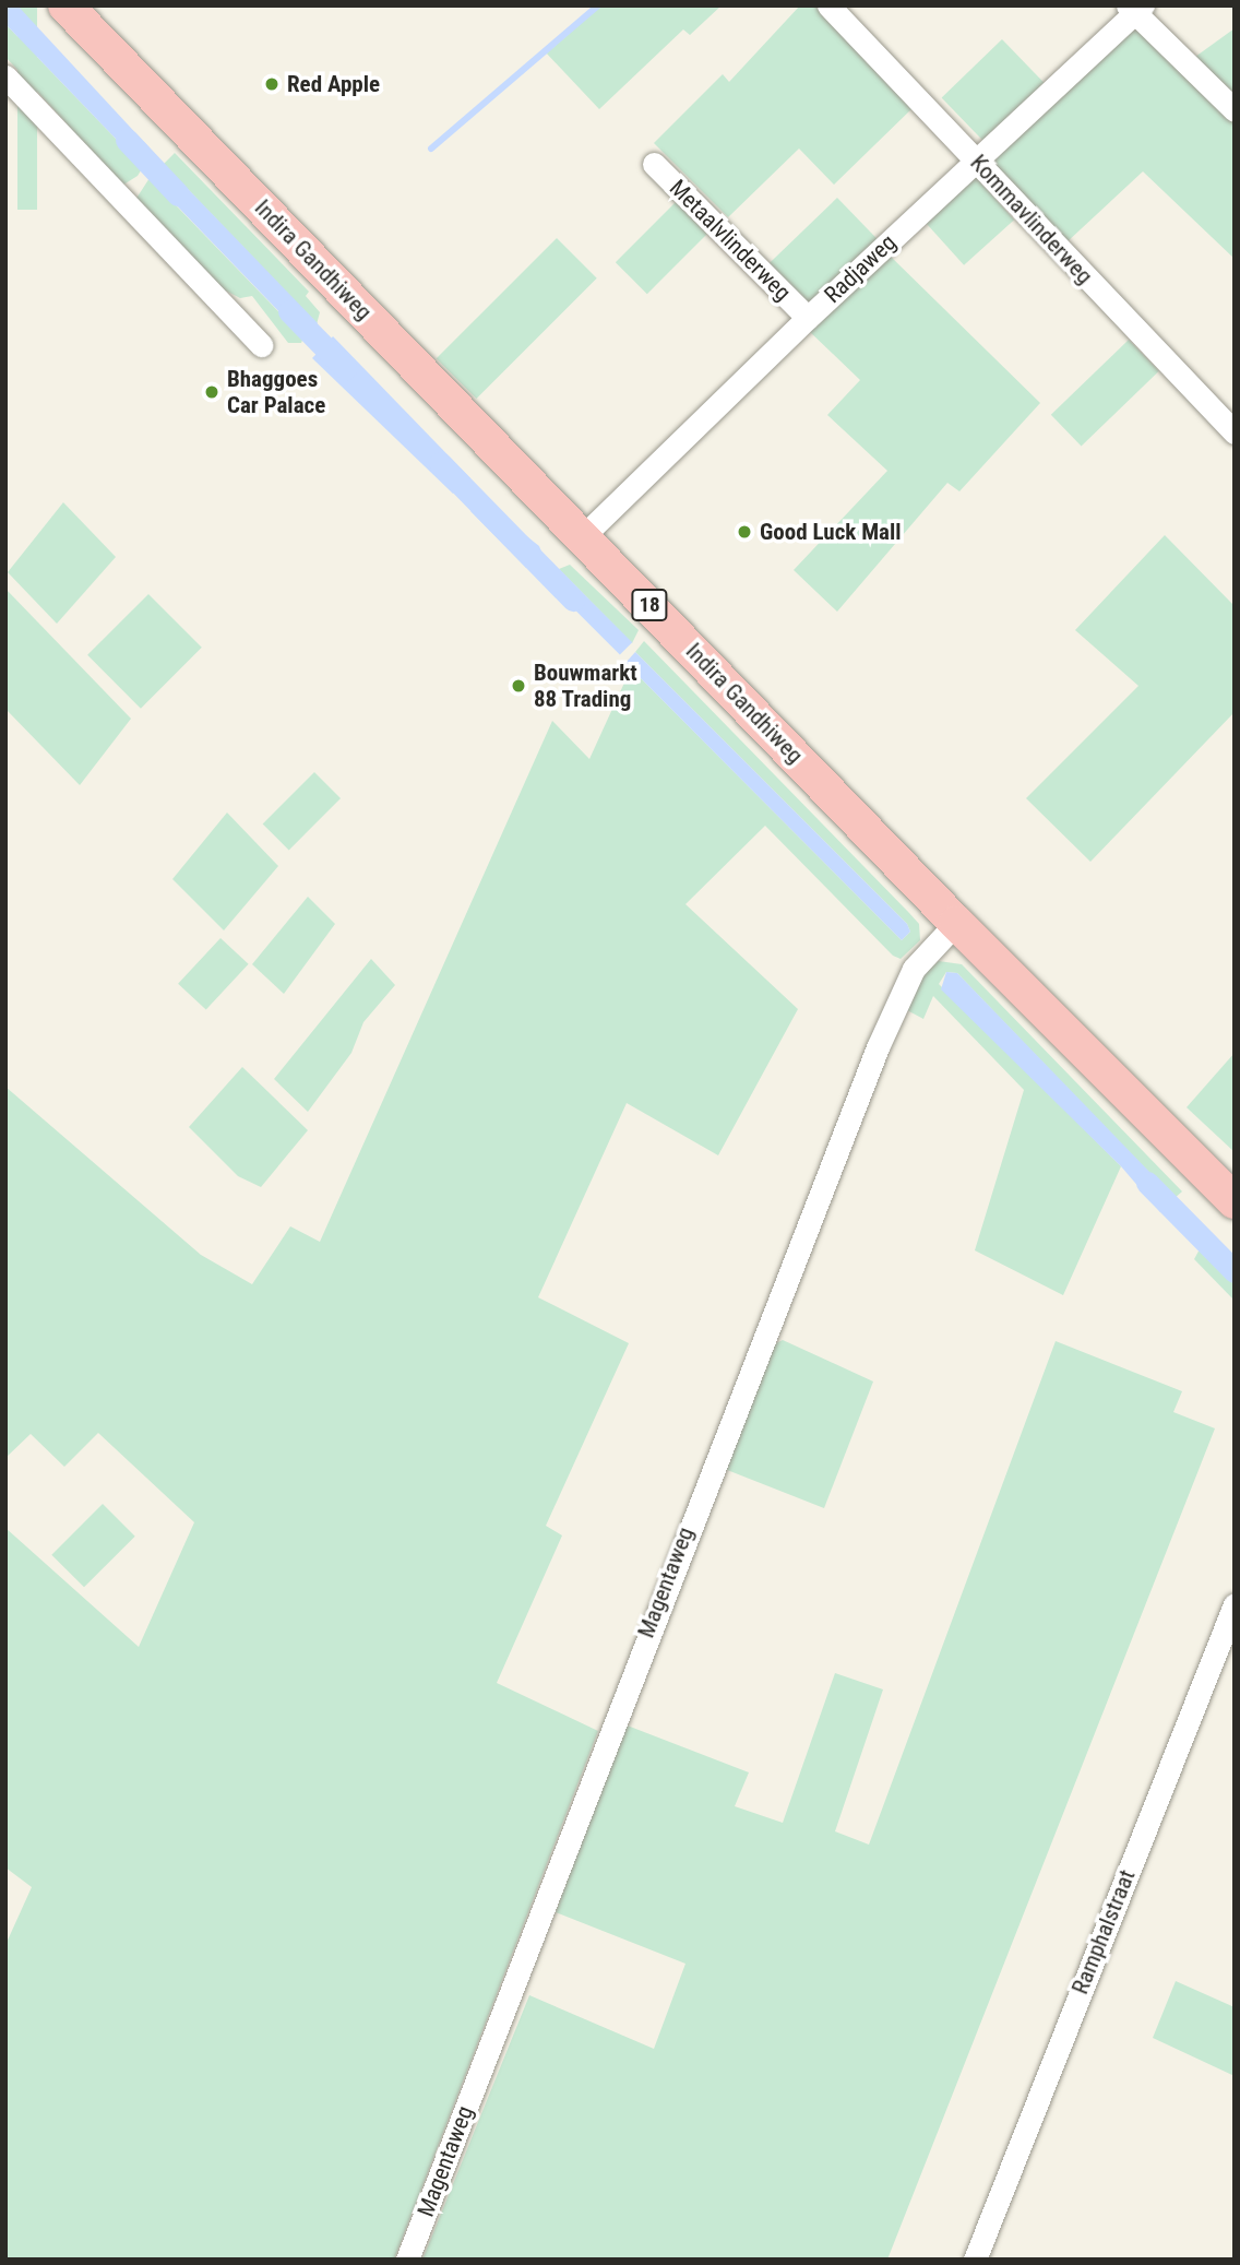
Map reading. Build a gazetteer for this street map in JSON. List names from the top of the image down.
{
  "streets": {
    "main road": ["Indira Gandhiweg", "18"],
    "street": [
      "Kommavlinderweg",
      "Metaalvlinderweg",
      "Radjaweg",
      "Magentaweg",
      "Ramphalstraat"
    ]
  },
  "crossings": [
    ["Kommavlinderweg", "Radjaweg"],
    ["Metaalvlinderweg", "Radjaweg"],
    ["Indira Gandhiweg", "Radjaweg"],
    ["Indira Gandhiweg", "Magentaweg"]
  ],
  "places": [
    "Red Apple",
    "Bhaggoes Car Palace",
    "Good Luck Mall",
    "Bouwmarkt 88 Trading"
  ]
}
